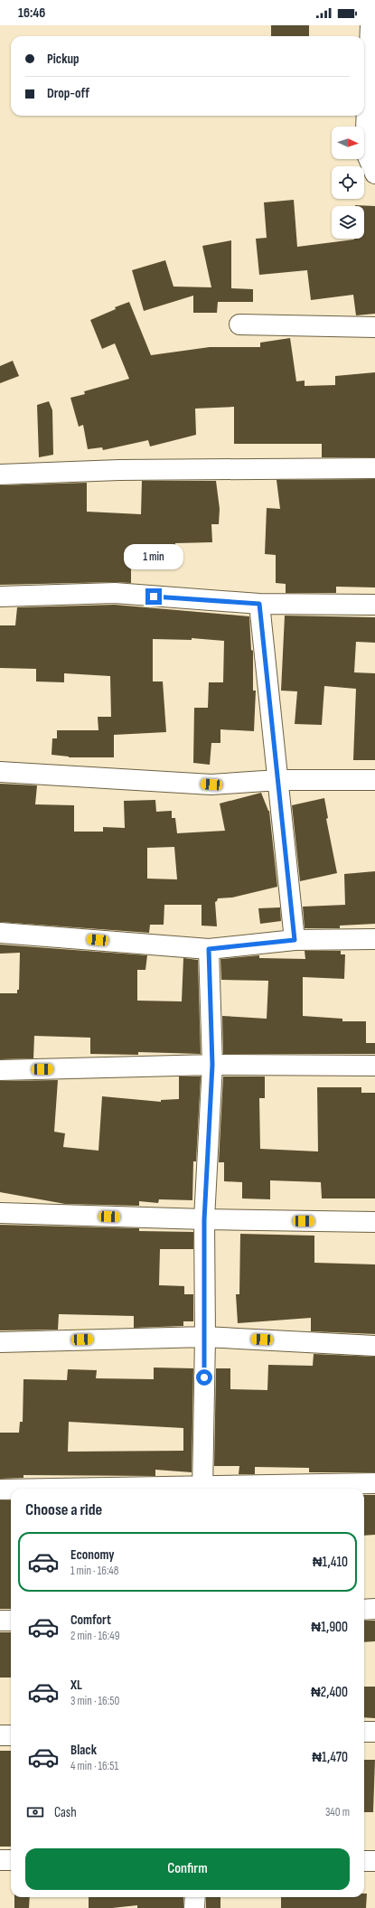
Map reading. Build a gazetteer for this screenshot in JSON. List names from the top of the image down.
{
  "north": "right",
  "page": {
    "status": "16:46",
    "banner": ["Pickup", "Drop-off"],
    "bubble": "1 min",
    "heading": "Choose a ride",
    "list": [
      {
        "name": "Economy",
        "note": "1 min · 16:48",
        "value": "₦1,410"
      },
      {
        "name": "Comfort",
        "note": "2 min · 16:49",
        "value": "₦1,900"
      },
      {
        "name": "XL",
        "note": "3 min · 16:50",
        "value": "₦2,400"
      },
      {
        "name": "Black",
        "note": "4 min · 16:51",
        "value": "₦1,470"
      }
    ],
    "pay": ["Cash", "340 m"],
    "buttons": "Confirm"
  }
}
